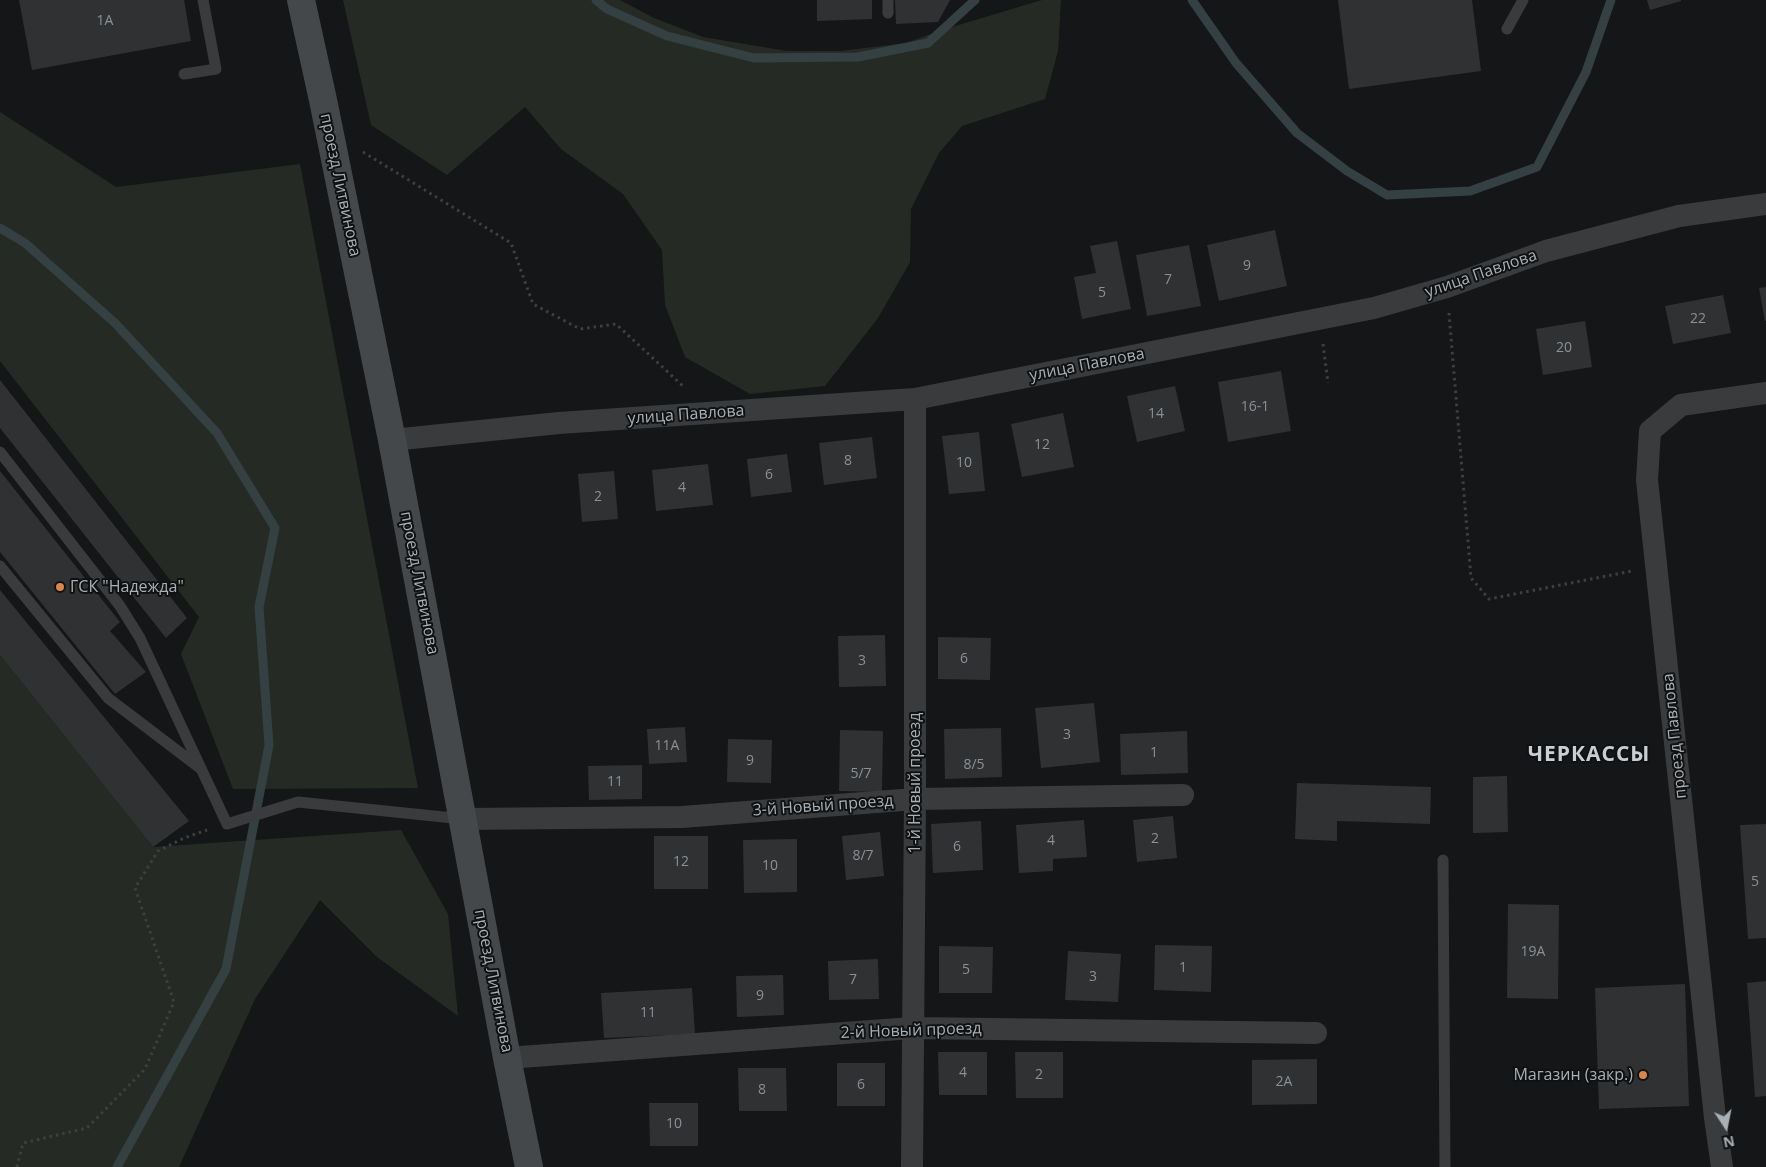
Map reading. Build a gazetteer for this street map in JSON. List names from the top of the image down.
{
  "streets": {
    "main road": ["проезд Литвинова"],
    "street": [
      "улица Павлова",
      "проезд Павлова",
      "1-й Новый проезд",
      "3-й Новый проезд",
      "2-й Новый проезд"
    ]
  },
  "crossings": [
    ["проезд Литвинова", "улица Павлова"],
    ["проезд Литвинова", "3-й Новый проезд"],
    ["проезд Литвинова", "2-й Новый проезд"],
    ["улица Павлова", "1-й Новый проезд"],
    ["1-й Новый проезд", "3-й Новый проезд"],
    ["1-й Новый проезд", "2-й Новый проезд"]
  ],
  "districts": ["ЧЕРКАССЫ"],
  "places": ["ГСК \"Надежда\"", "Магазин (закр.)"],
  "house_numbers": [
    "1А",
    "9",
    "7",
    "5",
    "22",
    "20",
    "16-1",
    "14",
    "12",
    "8",
    "10",
    "6",
    "4",
    "2",
    "6",
    "3",
    "3",
    "11А",
    "1",
    "9",
    "8/5",
    "5/7",
    "11",
    "2",
    "4",
    "6",
    "8/7",
    "12",
    "10",
    "5",
    "19А",
    "1",
    "5",
    "3",
    "7",
    "9",
    "11",
    "4",
    "2",
    "2А",
    "6",
    "8",
    "10"
  ],
  "north": "bottom"
}
